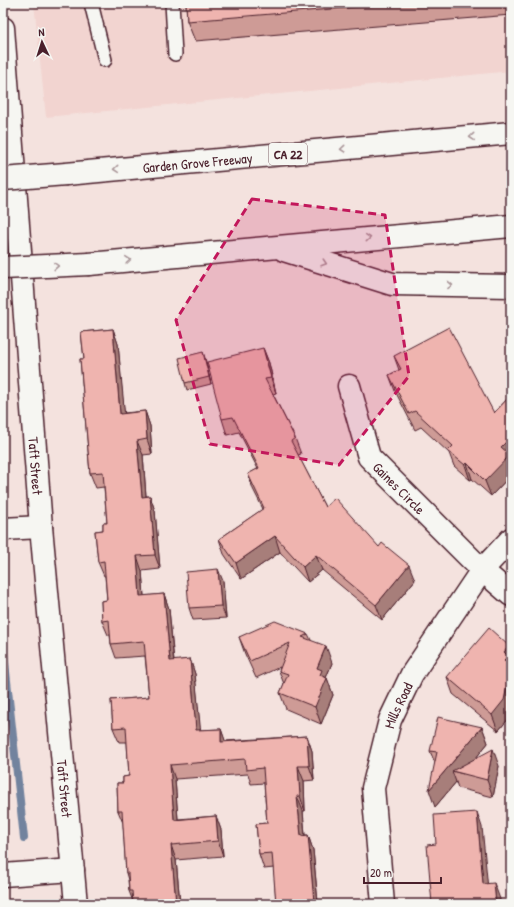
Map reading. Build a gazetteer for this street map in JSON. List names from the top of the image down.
{
  "streets": {
    "main road": [
      "CA 22",
      "Garden Grove Freeway",
      "Taft Street",
      "Gaines Circle",
      "Mills Road"
    ]
  },
  "crossings": [
    ["Gaines Circle", "Mills Road"]
  ],
  "scale_bar": "20 m",
  "north": "top"
}
